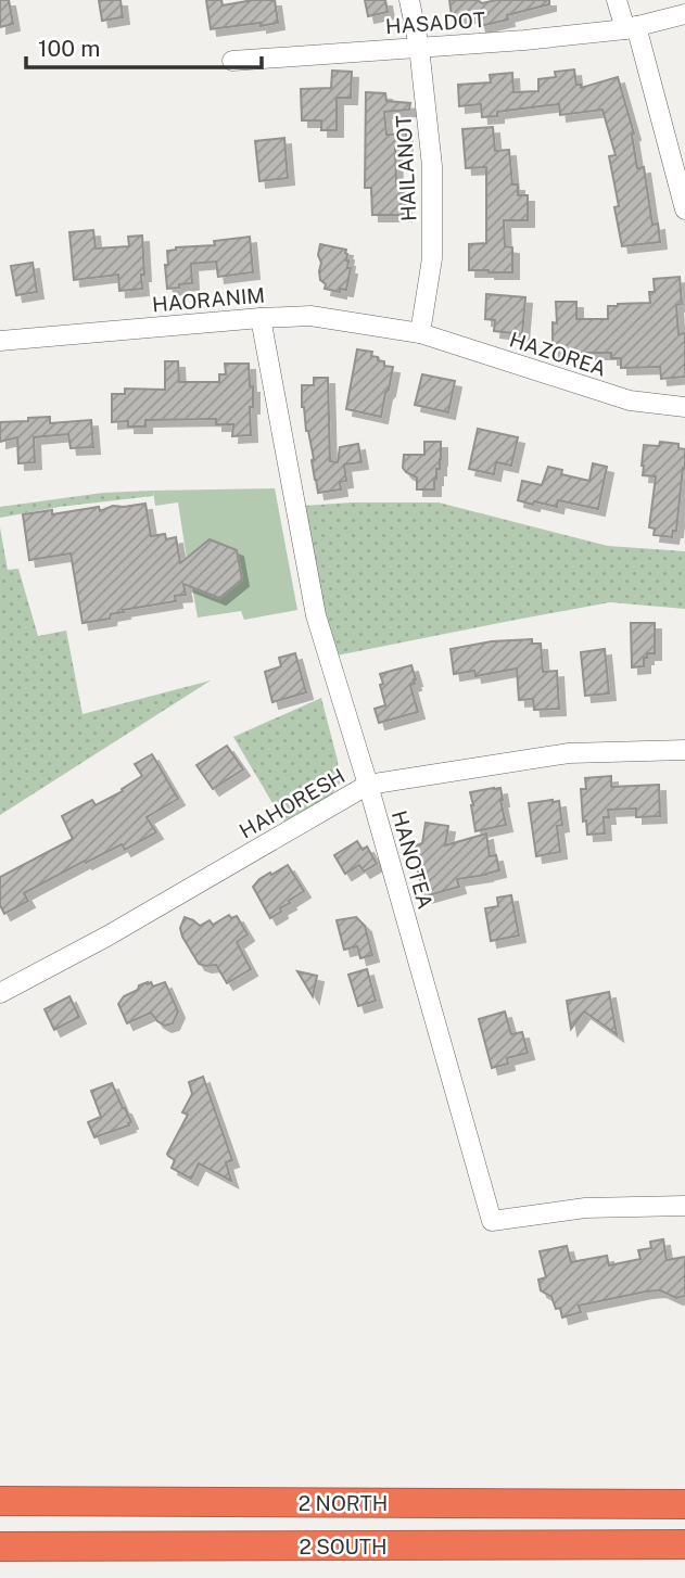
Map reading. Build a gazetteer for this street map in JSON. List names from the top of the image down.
{
  "streets": {
    "highway": ["2 NORTH", "2 SOUTH"],
    "street": [
      "HASADOT",
      "HAILANOT",
      "HAORANIM",
      "HAZOREA",
      "HAHORESH",
      "HANOTEA"
    ]
  },
  "crossings": [
    ["HASADOT", "HAILANOT"],
    ["HAILANOT", "HAORANIM"],
    ["HAILANOT", "HAZOREA"],
    ["HAORANIM", "HAZOREA"],
    ["HAORANIM", "HANOTEA"],
    ["HAHORESH", "HANOTEA"]
  ],
  "scale_bar": "100 m"
}
